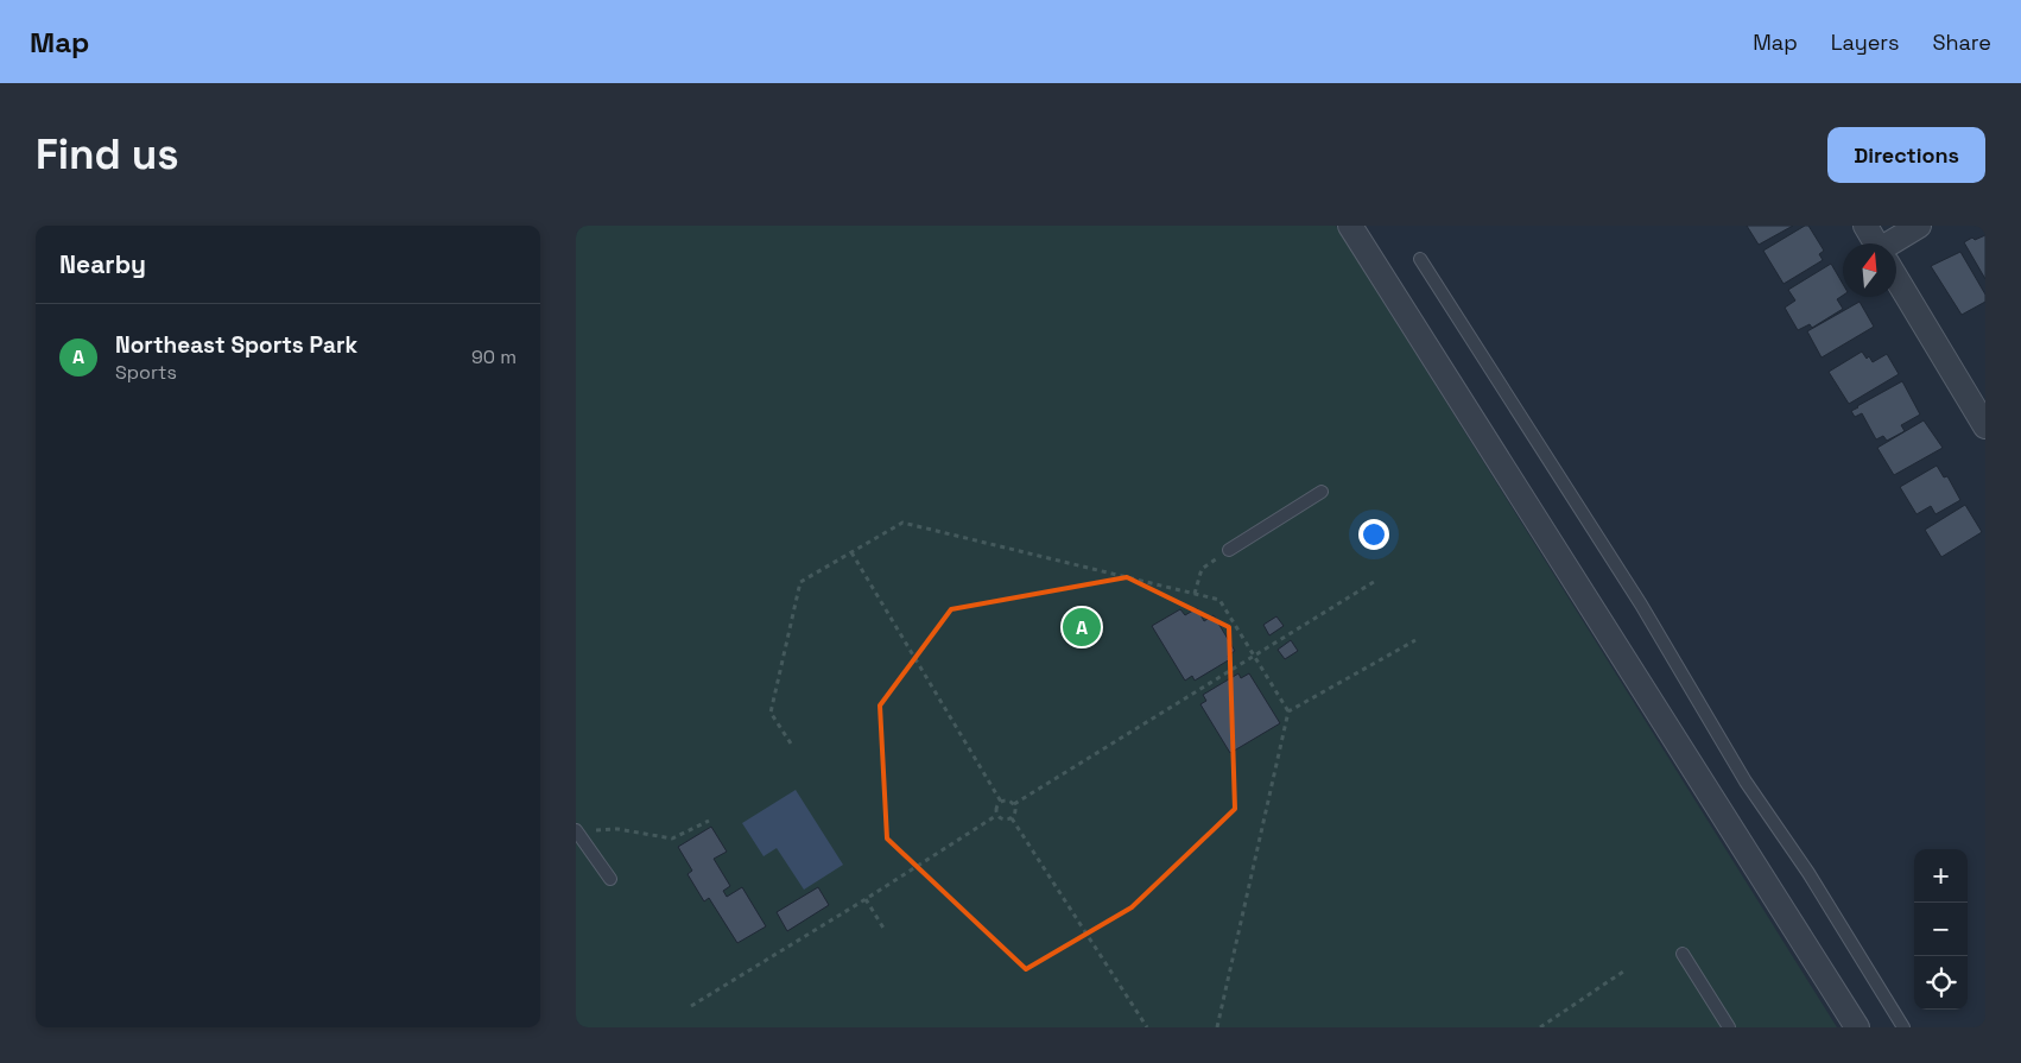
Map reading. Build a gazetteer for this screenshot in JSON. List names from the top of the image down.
{
  "north": "top",
  "page": {
    "header": "Map",
    "nav": ["Map", "Layers", "Share"],
    "buttons": "Directions",
    "title": "Find us",
    "heading": "Nearby",
    "list": [
      {
        "mark": "A",
        "name": "Northeast Sports Park",
        "note": "Sports",
        "value": "90 m"
      }
    ],
    "pins": "A",
    "map_buttons": ["+", "−"]
  }
}
